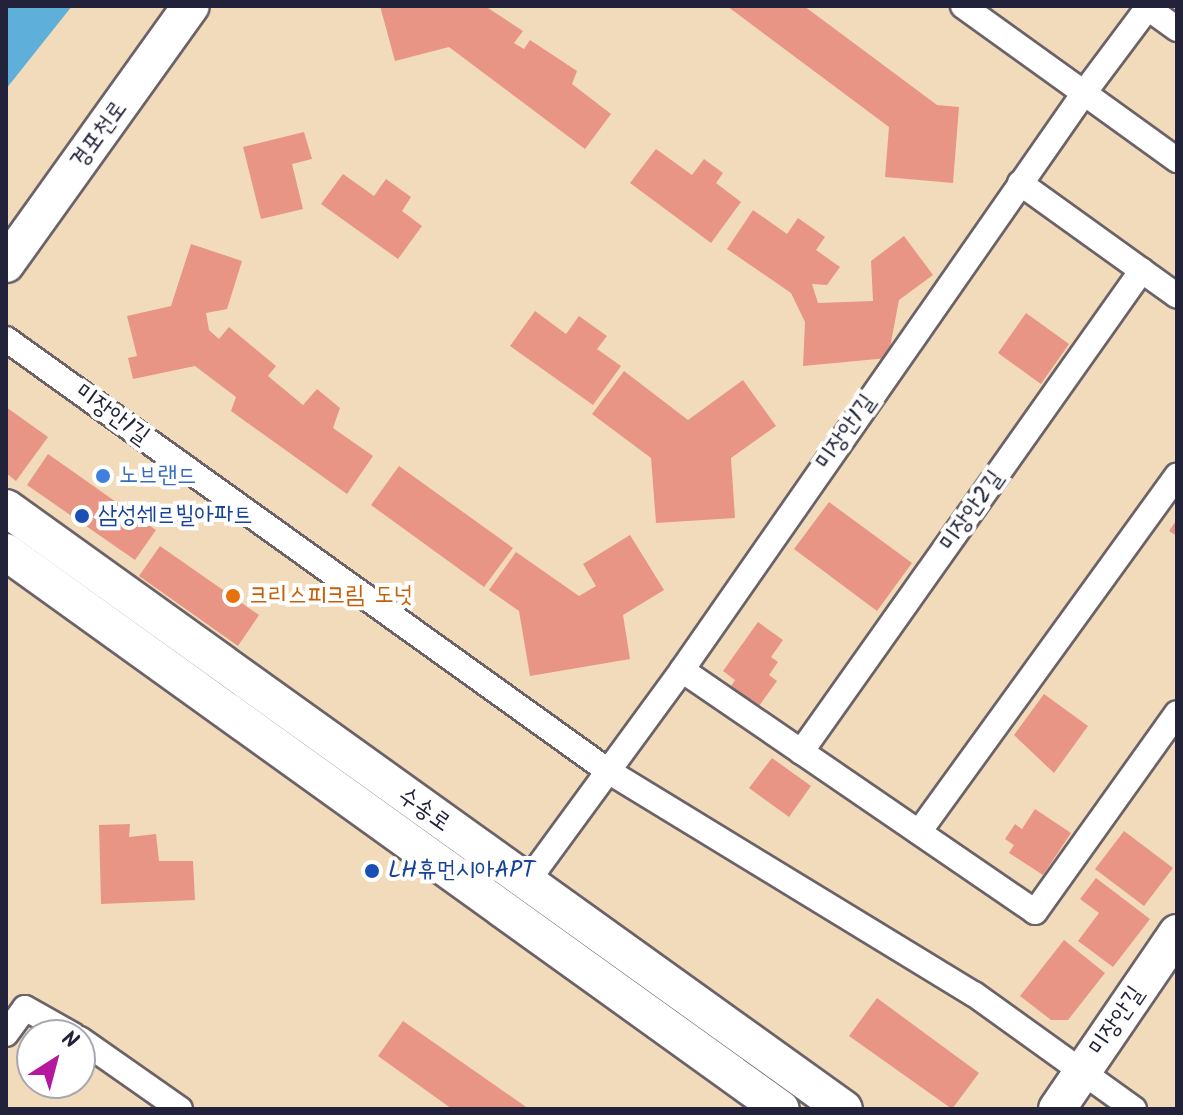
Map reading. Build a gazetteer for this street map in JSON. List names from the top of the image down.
{
  "streets": {
    "street": [
      "경포천로",
      "미장안1길",
      "미장안2길",
      "수송로",
      "미장안길"
    ]
  },
  "crossings": [
    ["미장안1길", "수송로"],
    ["미장안1길", "미장안길"]
  ],
  "places": [
    "노브랜드",
    "삼성쉐르빌아파트",
    "크리스피크림 도넛",
    "LH휴먼시아APT"
  ],
  "north": "top right"
}
